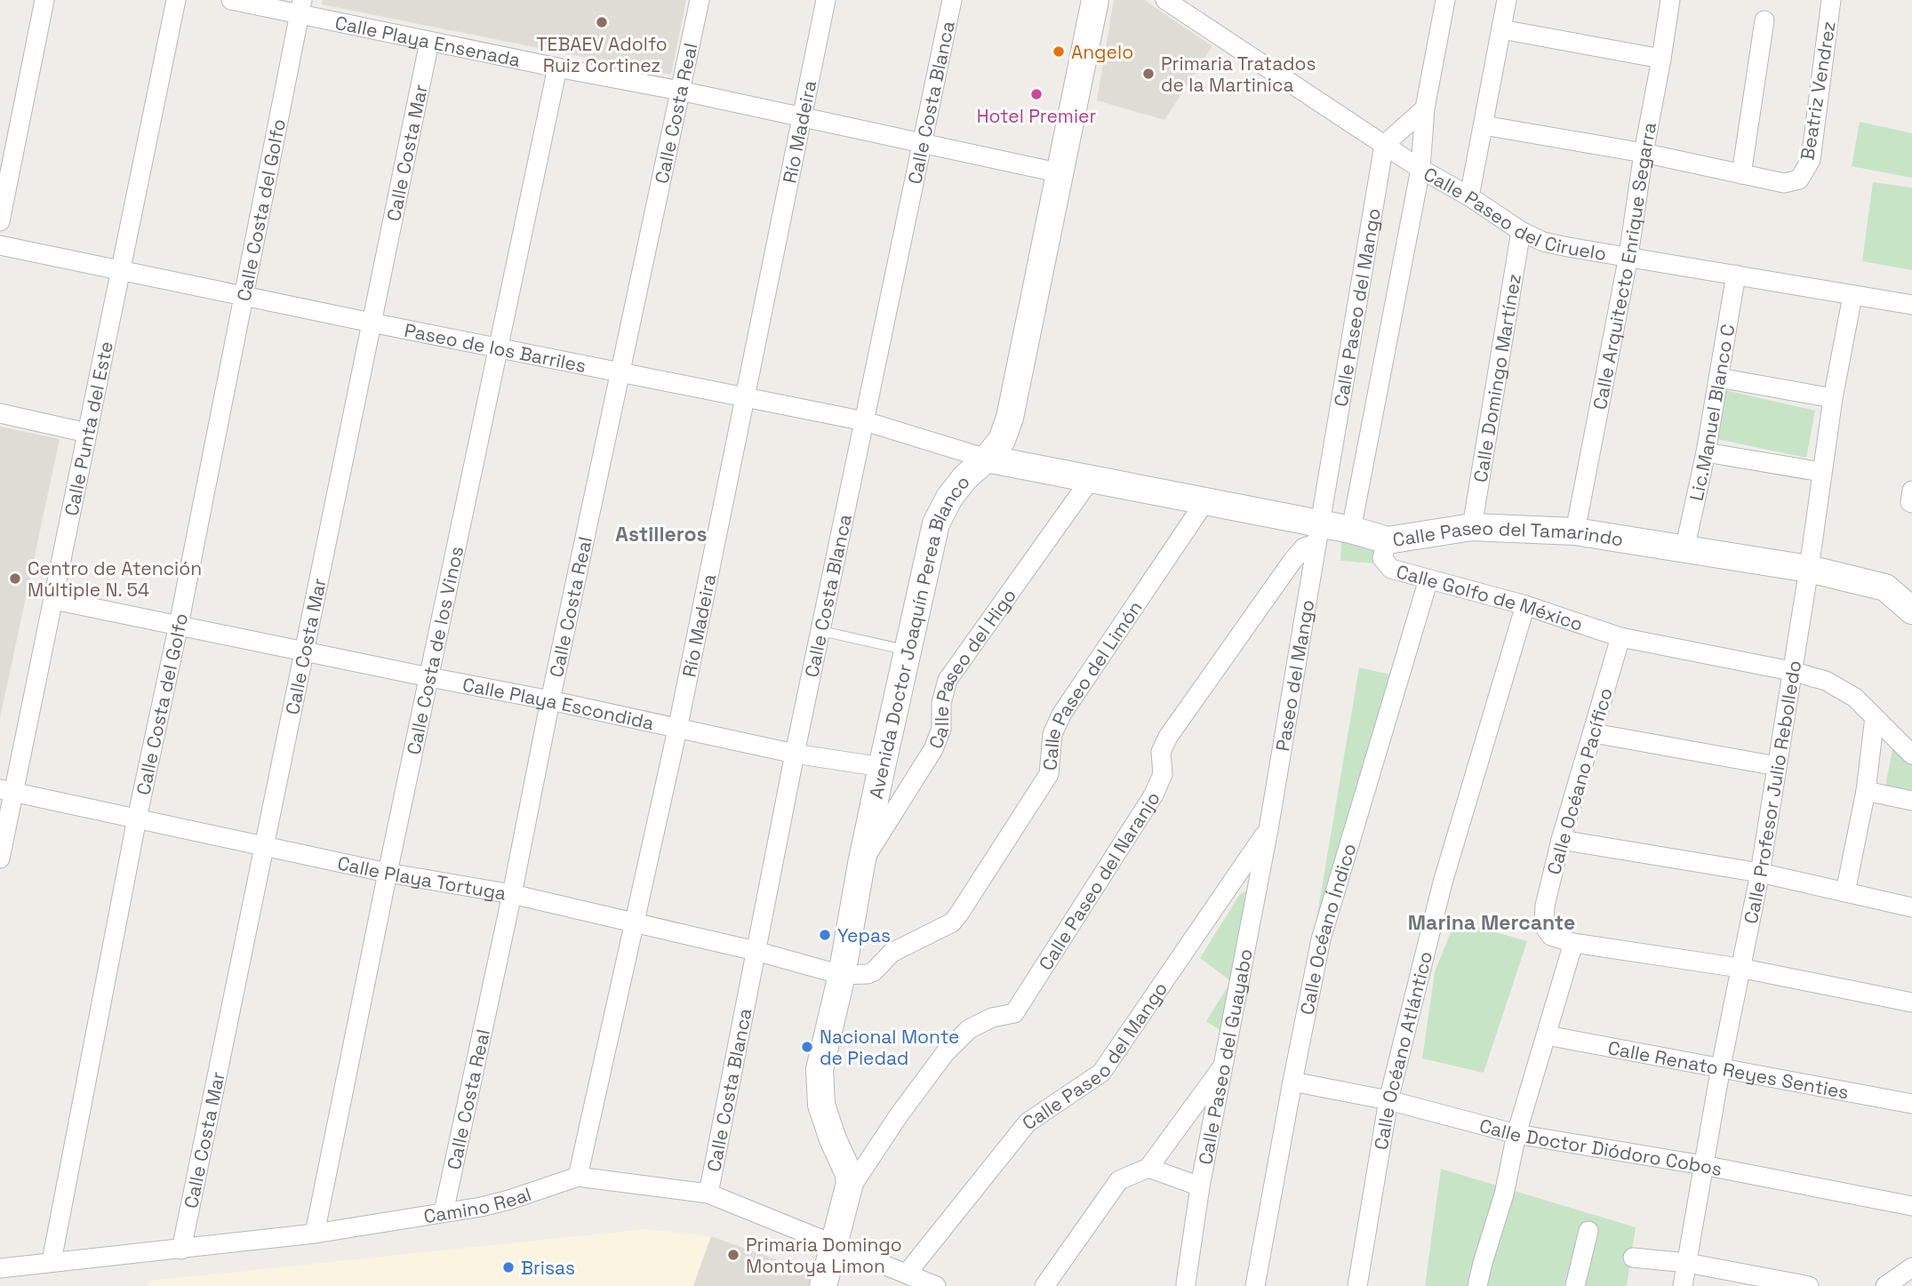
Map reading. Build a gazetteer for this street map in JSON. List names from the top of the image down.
{
  "streets": {
    "main road": ["Calle Paseo del Tamarindo", "Avenida Doctor Joaquín Perea Blanco"],
    "street": [
      "Calle Playa Ensenada",
      "Beatriz Vendrez",
      "Calle Costa Blanca",
      "Calle Costa Real",
      "Río Madeira",
      "Calle Costa Mar",
      "Calle Costa del Golfo",
      "Calle Paseo del Ciruelo",
      "Calle Arquitecto Enrique Segarra",
      "Calle Paseo del Mango",
      "Paseo de los Barriles",
      "Calle Domingo Martínez",
      "Lic.Manuel Blanco C",
      "Calle Punta del Este",
      "Calle Golfo de México",
      "Calle Costa de los Vinos",
      "Calle Paseo del Higo",
      "Paseo del Mango",
      "Calle Paseo del Limón",
      "Calle Playa Escondida",
      "Calle Océano Pacífico",
      "Calle Profesor Julio Rebolledo",
      "Calle Playa Tortuga",
      "Calle Paseo del Naranjo",
      "Calle Océano Índico",
      "Calle Océano Atlántico",
      "Calle Paseo del Guayabo",
      "Calle Renato Reyes Senties",
      "Calle Doctor Diódoro Cobos",
      "Camino Real"
    ]
  },
  "crossings": [
    ["Calle Playa Ensenada", "Calle Costa Blanca"],
    ["Calle Playa Ensenada", "Calle Costa Real"],
    ["Calle Playa Ensenada", "Río Madeira"],
    ["Calle Playa Ensenada", "Calle Costa Mar"],
    ["Calle Playa Ensenada", "Calle Costa del Golfo"],
    ["Calle Playa Ensenada", "Avenida Doctor Joaquín Perea Blanco"],
    ["Calle Playa Ensenada", "Calle Costa de los Vinos"],
    ["Calle Costa Blanca", "Paseo de los Barriles"],
    ["Calle Costa Blanca", "Calle Playa Escondida"],
    ["Calle Costa Blanca", "Calle Playa Tortuga"],
    ["Calle Costa Blanca", "Camino Real"],
    ["Calle Costa Real", "Paseo de los Barriles"],
    ["Calle Costa Real", "Calle Playa Escondida"],
    ["Calle Costa Real", "Calle Playa Tortuga"],
    ["Calle Costa Real", "Camino Real"],
    ["Río Madeira", "Paseo de los Barriles"],
    ["Río Madeira", "Calle Playa Escondida"],
    ["Río Madeira", "Calle Playa Tortuga"],
    ["Río Madeira", "Camino Real"],
    ["Calle Costa Mar", "Paseo de los Barriles"],
    ["Calle Costa Mar", "Calle Playa Escondida"],
    ["Calle Costa Mar", "Calle Playa Tortuga"],
    ["Calle Costa Mar", "Camino Real"],
    ["Calle Costa del Golfo", "Paseo de los Barriles"],
    ["Calle Costa del Golfo", "Calle Playa Escondida"],
    ["Calle Costa del Golfo", "Calle Playa Tortuga"],
    ["Calle Costa del Golfo", "Camino Real"],
    ["Calle Paseo del Ciruelo", "Calle Arquitecto Enrique Segarra"],
    ["Calle Paseo del Ciruelo", "Calle Paseo del Mango"],
    ["Calle Paseo del Ciruelo", "Calle Domingo Martínez"],
    ["Calle Paseo del Ciruelo", "Lic.Manuel Blanco C"],
    ["Calle Paseo del Ciruelo", "Calle Profesor Julio Rebolledo"],
    ["Calle Arquitecto Enrique Segarra", "Calle Paseo del Tamarindo"],
    ["Calle Paseo del Mango", "Calle Paseo del Tamarindo"],
    ["Calle Paseo del Mango", "Paseo del Mango"],
    ["Calle Paseo del Mango", "Calle Paseo del Naranjo"],
    ["Calle Paseo del Mango", "Calle Paseo del Guayabo"],
    ["Calle Paseo del Mango", "Camino Real"],
    ["Paseo de los Barriles", "Calle Punta del Este"],
    ["Paseo de los Barriles", "Calle Paseo del Tamarindo"],
    ["Paseo de los Barriles", "Avenida Doctor Joaquín Perea Blanco"],
    ["Paseo de los Barriles", "Calle Costa de los Vinos"],
    ["Calle Domingo Martínez", "Calle Paseo del Tamarindo"],
    ["Lic.Manuel Blanco C", "Calle Paseo del Tamarindo"],
    ["Calle Punta del Este", "Calle Playa Escondida"],
    ["Calle Punta del Este", "Calle Playa Tortuga"],
    ["Calle Paseo del Tamarindo", "Calle Golfo de México"],
    ["Calle Paseo del Tamarindo", "Avenida Doctor Joaquín Perea Blanco"],
    ["Calle Paseo del Tamarindo", "Calle Paseo del Higo"],
    ["Calle Paseo del Tamarindo", "Paseo del Mango"],
    ["Calle Paseo del Tamarindo", "Calle Paseo del Limón"],
    ["Calle Paseo del Tamarindo", "Calle Profesor Julio Rebolledo"],
    ["Calle Paseo del Tamarindo", "Calle Paseo del Naranjo"],
    ["Calle Golfo de México", "Calle Océano Pacífico"],
    ["Calle Golfo de México", "Calle Profesor Julio Rebolledo"],
    ["Calle Golfo de México", "Calle Océano Índico"],
    ["Calle Golfo de México", "Calle Océano Atlántico"],
    ["Avenida Doctor Joaquín Perea Blanco", "Calle Paseo del Higo"],
    ["Avenida Doctor Joaquín Perea Blanco", "Calle Paseo del Limón"],
    ["Avenida Doctor Joaquín Perea Blanco", "Calle Playa Escondida"],
    ["Avenida Doctor Joaquín Perea Blanco", "Calle Playa Tortuga"],
    ["Avenida Doctor Joaquín Perea Blanco", "Calle Paseo del Naranjo"],
    ["Avenida Doctor Joaquín Perea Blanco", "Camino Real"],
    ["Calle Costa de los Vinos", "Calle Playa Escondida"],
    ["Calle Costa de los Vinos", "Calle Playa Tortuga"],
    ["Calle Costa de los Vinos", "Camino Real"],
    ["Paseo del Mango", "Calle Paseo del Naranjo"],
    ["Paseo del Mango", "Calle Paseo del Guayabo"],
    ["Calle Paseo del Limón", "Calle Playa Tortuga"],
    ["Calle Profesor Julio Rebolledo", "Calle Renato Reyes Senties"],
    ["Calle Profesor Julio Rebolledo", "Calle Doctor Diódoro Cobos"],
    ["Calle Océano Índico", "Calle Doctor Diódoro Cobos"],
    ["Calle Océano Atlántico", "Calle Doctor Diódoro Cobos"]
  ],
  "districts": ["Astilleros", "Marina Mercante"],
  "places": [
    "TEBAEV Adolfo Ruiz Cortinez",
    "Angelo",
    "Primaria Tratados de la Martinica",
    "Hotel Premier",
    "Centro de Atención Múltiple N. 54",
    "Yepas",
    "Nacional Monte de Piedad",
    "Primaria Domingo Montoya Limon",
    "Brisas"
  ]
}
